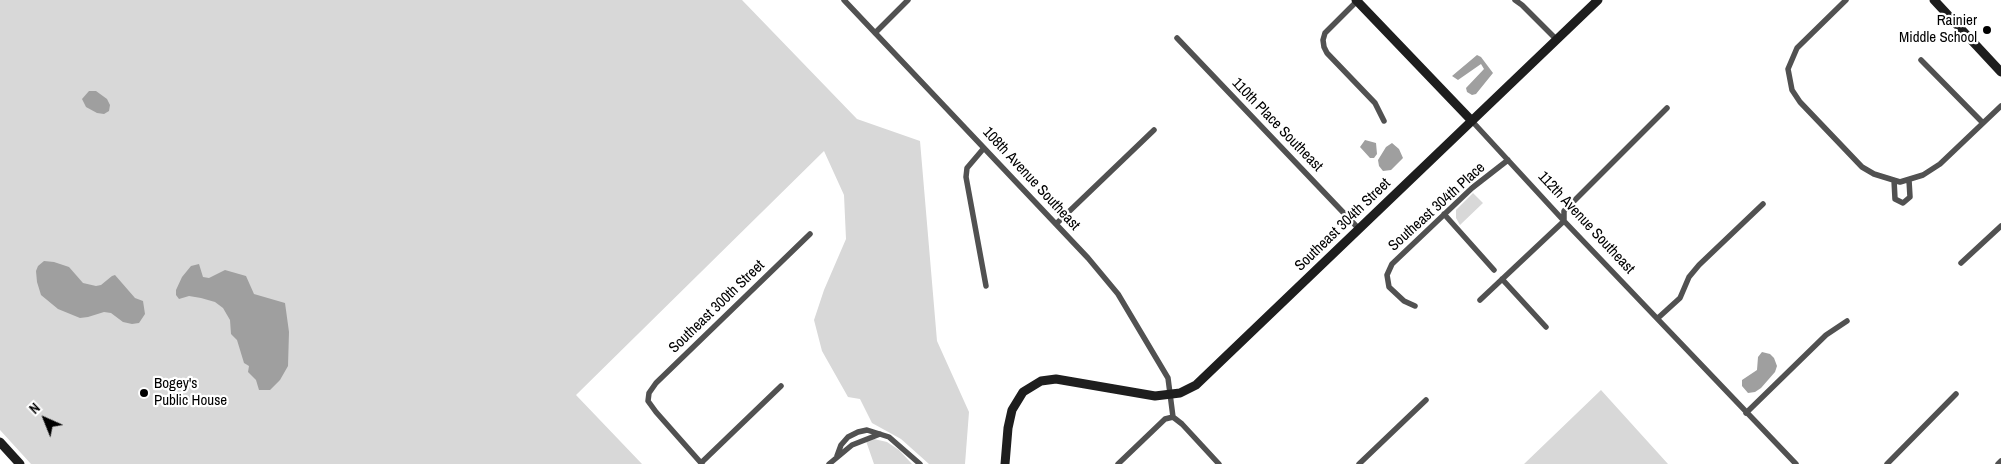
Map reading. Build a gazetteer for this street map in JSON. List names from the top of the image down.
{
  "streets": {
    "street": [
      "110th Place Southeast",
      "108th Avenue Southeast",
      "Southeast 304th Place",
      "112th Avenue Southeast",
      "Southeast 304th Street",
      "Southeast 300th Street"
    ]
  },
  "crossings": [
    ["110th Place Southeast", "Southeast 304th Street"],
    ["108th Avenue Southeast", "Southeast 304th Street"],
    ["Southeast 304th Place", "112th Avenue Southeast"],
    ["112th Avenue Southeast", "Southeast 304th Street"]
  ],
  "places": ["Rainier Middle School", "Bogey's Public House"],
  "north": "top left"
}
